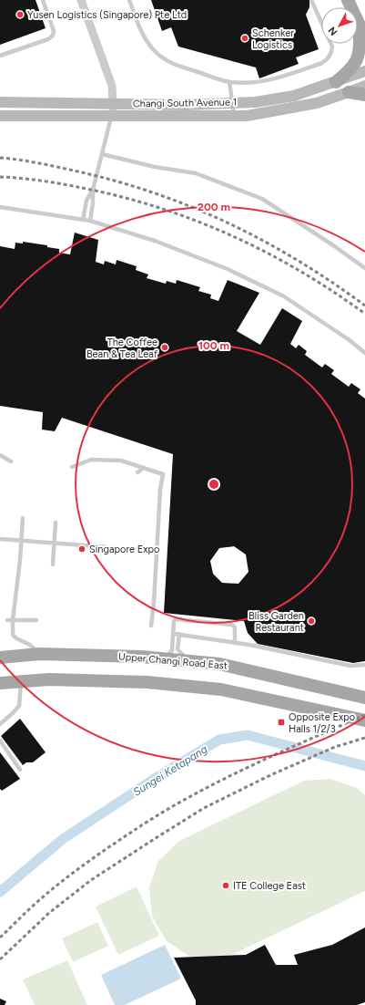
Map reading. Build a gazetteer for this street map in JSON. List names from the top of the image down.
{
  "streets": {
    "main road": ["Upper Changi Road East"],
    "street": ["Changi South Avenue 1"]
  },
  "water": ["Sungei Ketapang"],
  "places": {
    "other": [
      "Yusen Logistics (Singapore) Pte Ltd",
      "Schenker Logistics",
      "The Coffee Bean & Tea Leaf",
      "Singapore Expo",
      "Bliss Garden Restaurant",
      "ITE College East"
    ],
    "transit": ["Opposite Expo Halls 1/2/3"]
  },
  "north": "bottom left",
  "rings": ["200 m", "100 m"]
}
